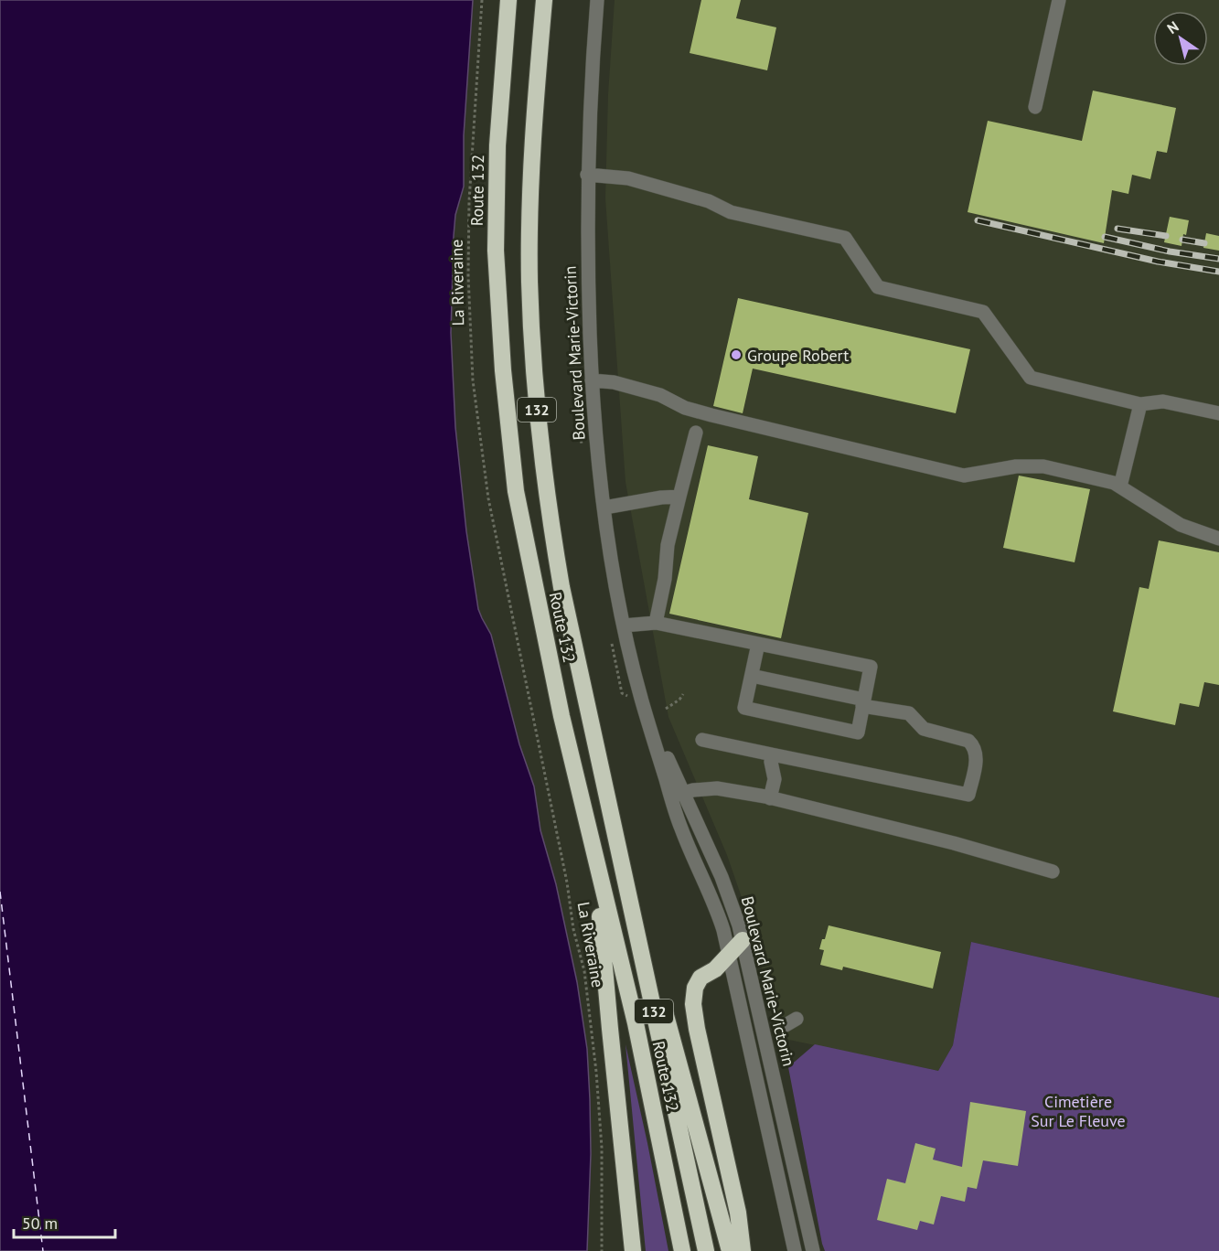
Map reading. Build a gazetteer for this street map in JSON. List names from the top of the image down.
{
  "streets": {
    "highway": ["Route 132", "132"],
    "street": ["Boulevard Marie-Victorin"],
    "path": ["La Riveraine"]
  },
  "parks": ["Cimetière Sur Le Fleuve"],
  "places": ["Groupe Robert"],
  "scale_bar": "50 m",
  "north": "top left"
}
